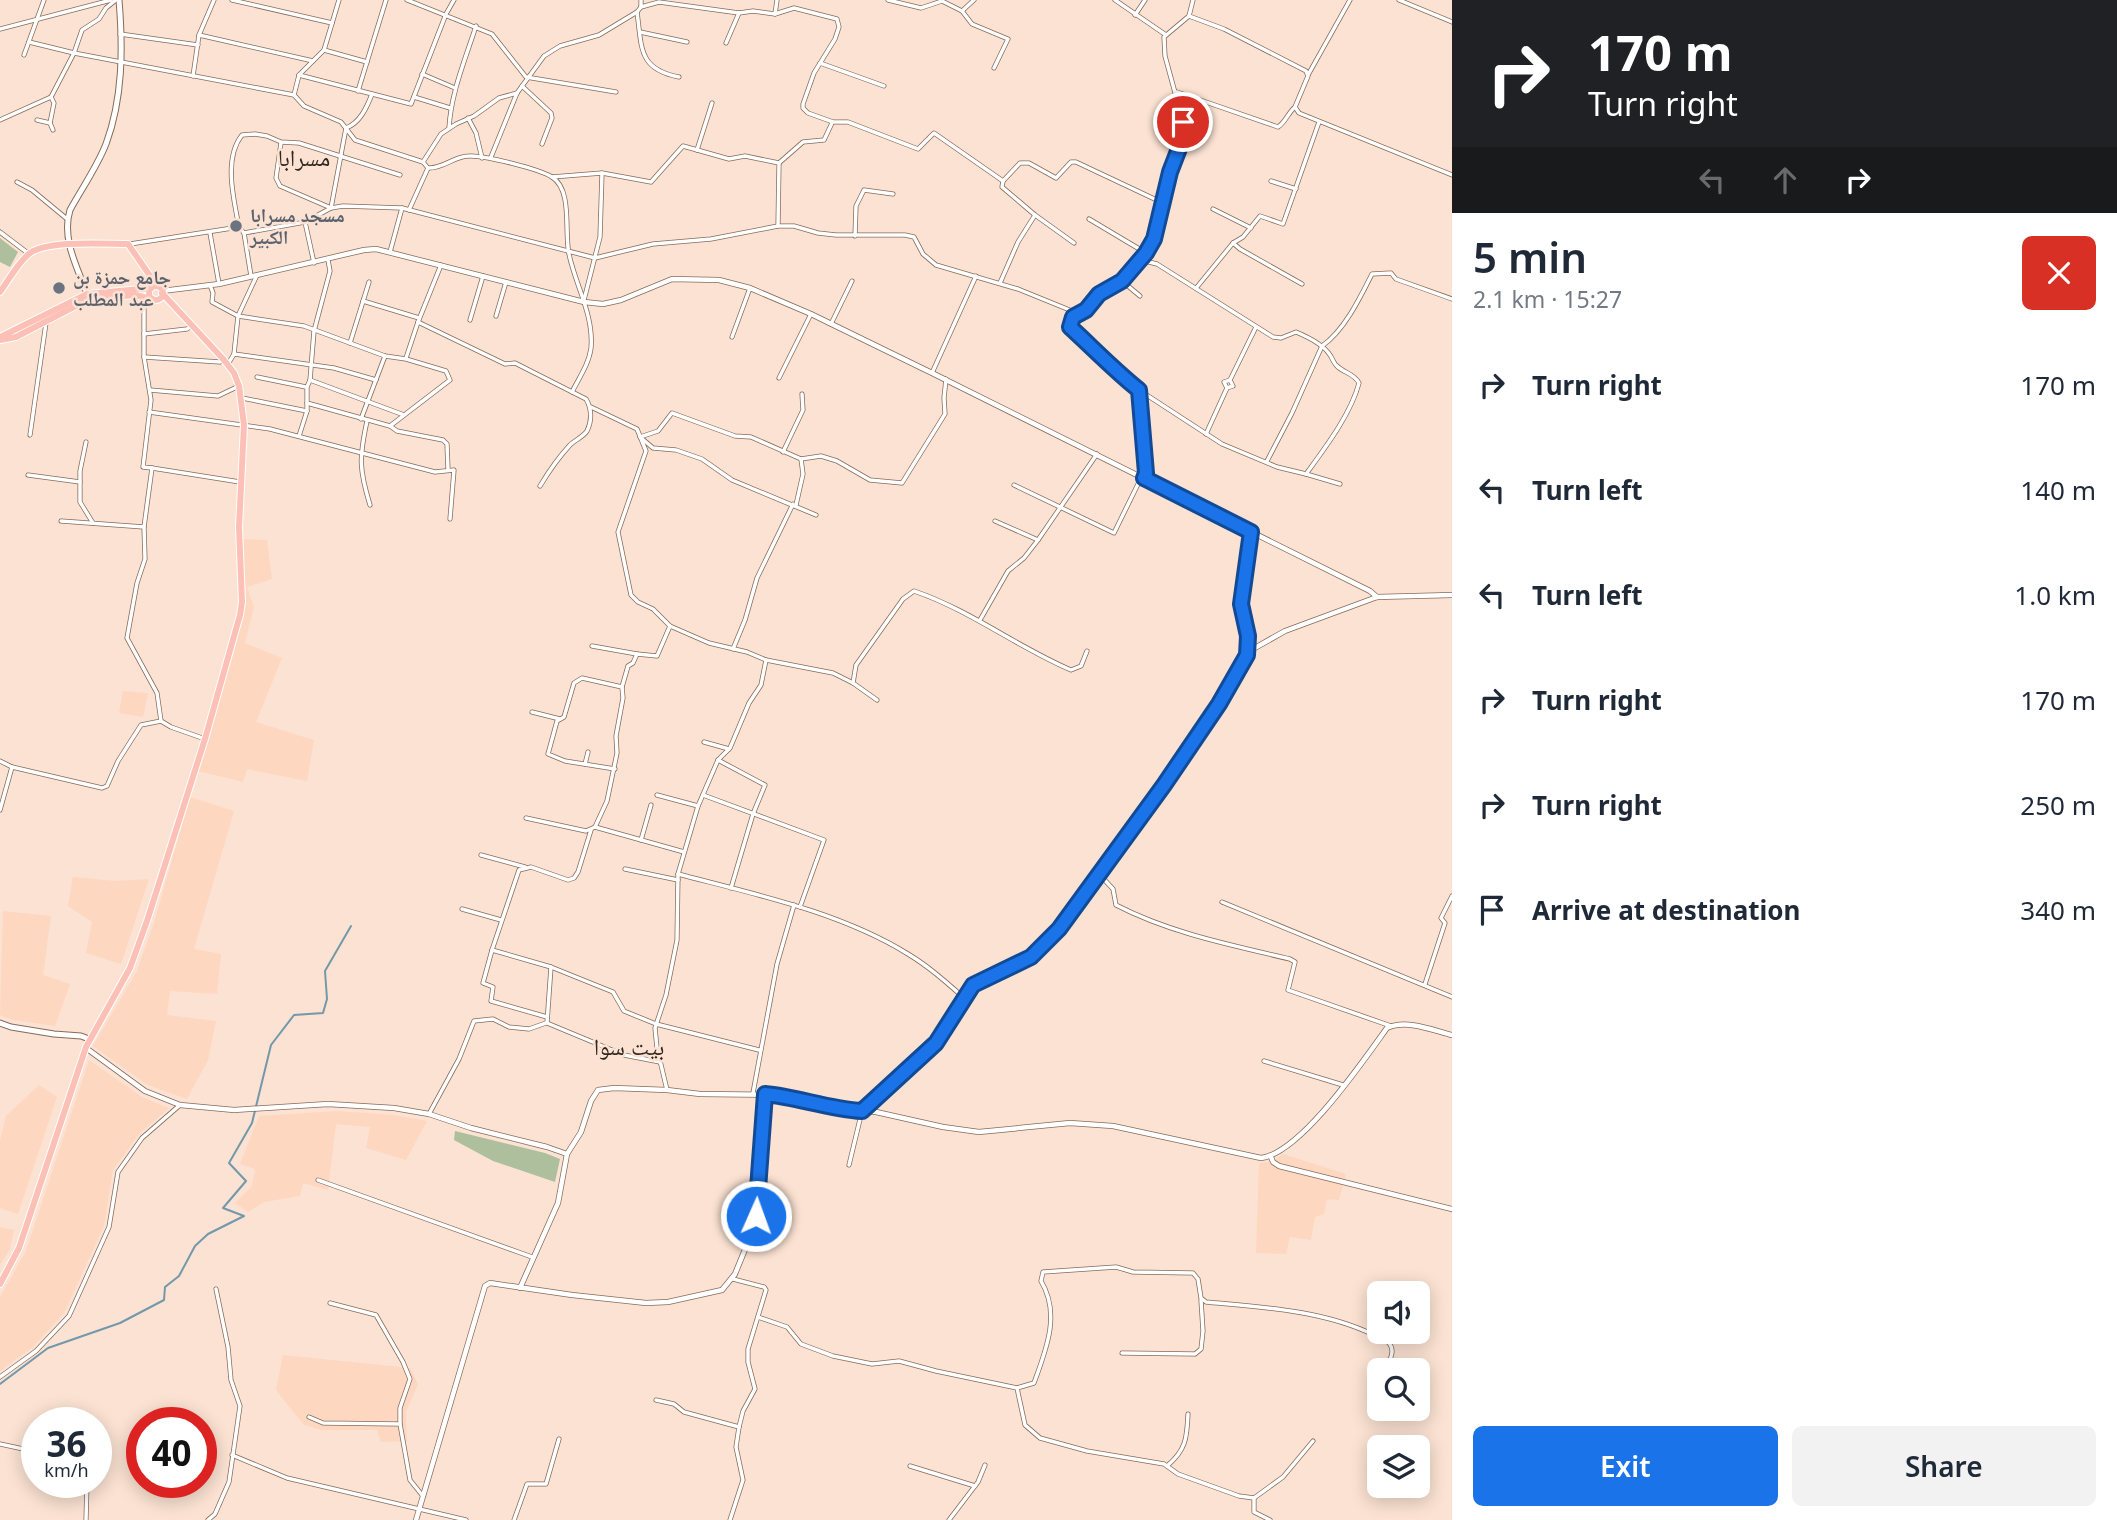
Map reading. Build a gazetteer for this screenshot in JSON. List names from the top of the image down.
{
  "districts": ["مسرابا", "بيت سوا"],
  "places": ["مسجد مسرابا الكبير", "جامع حمزة بن عبد المطلب"],
  "page": {
    "turn": ["170 m", "Turn right"],
    "heading": ["5 min", "2.1 km · 15:27"],
    "list": [
      {
        "name": "Turn right",
        "value": "170 m"
      },
      {
        "name": "Turn left",
        "value": "140 m"
      },
      {
        "name": "Turn left",
        "value": "1.0 km"
      },
      {
        "name": "Turn right",
        "value": "170 m"
      },
      {
        "name": "Turn right",
        "value": "250 m"
      },
      {
        "name": "Arrive at destination",
        "value": "340 m"
      }
    ],
    "speed": "36 km/h",
    "limit": "40",
    "buttons": ["Exit", "Share"]
  }
}
